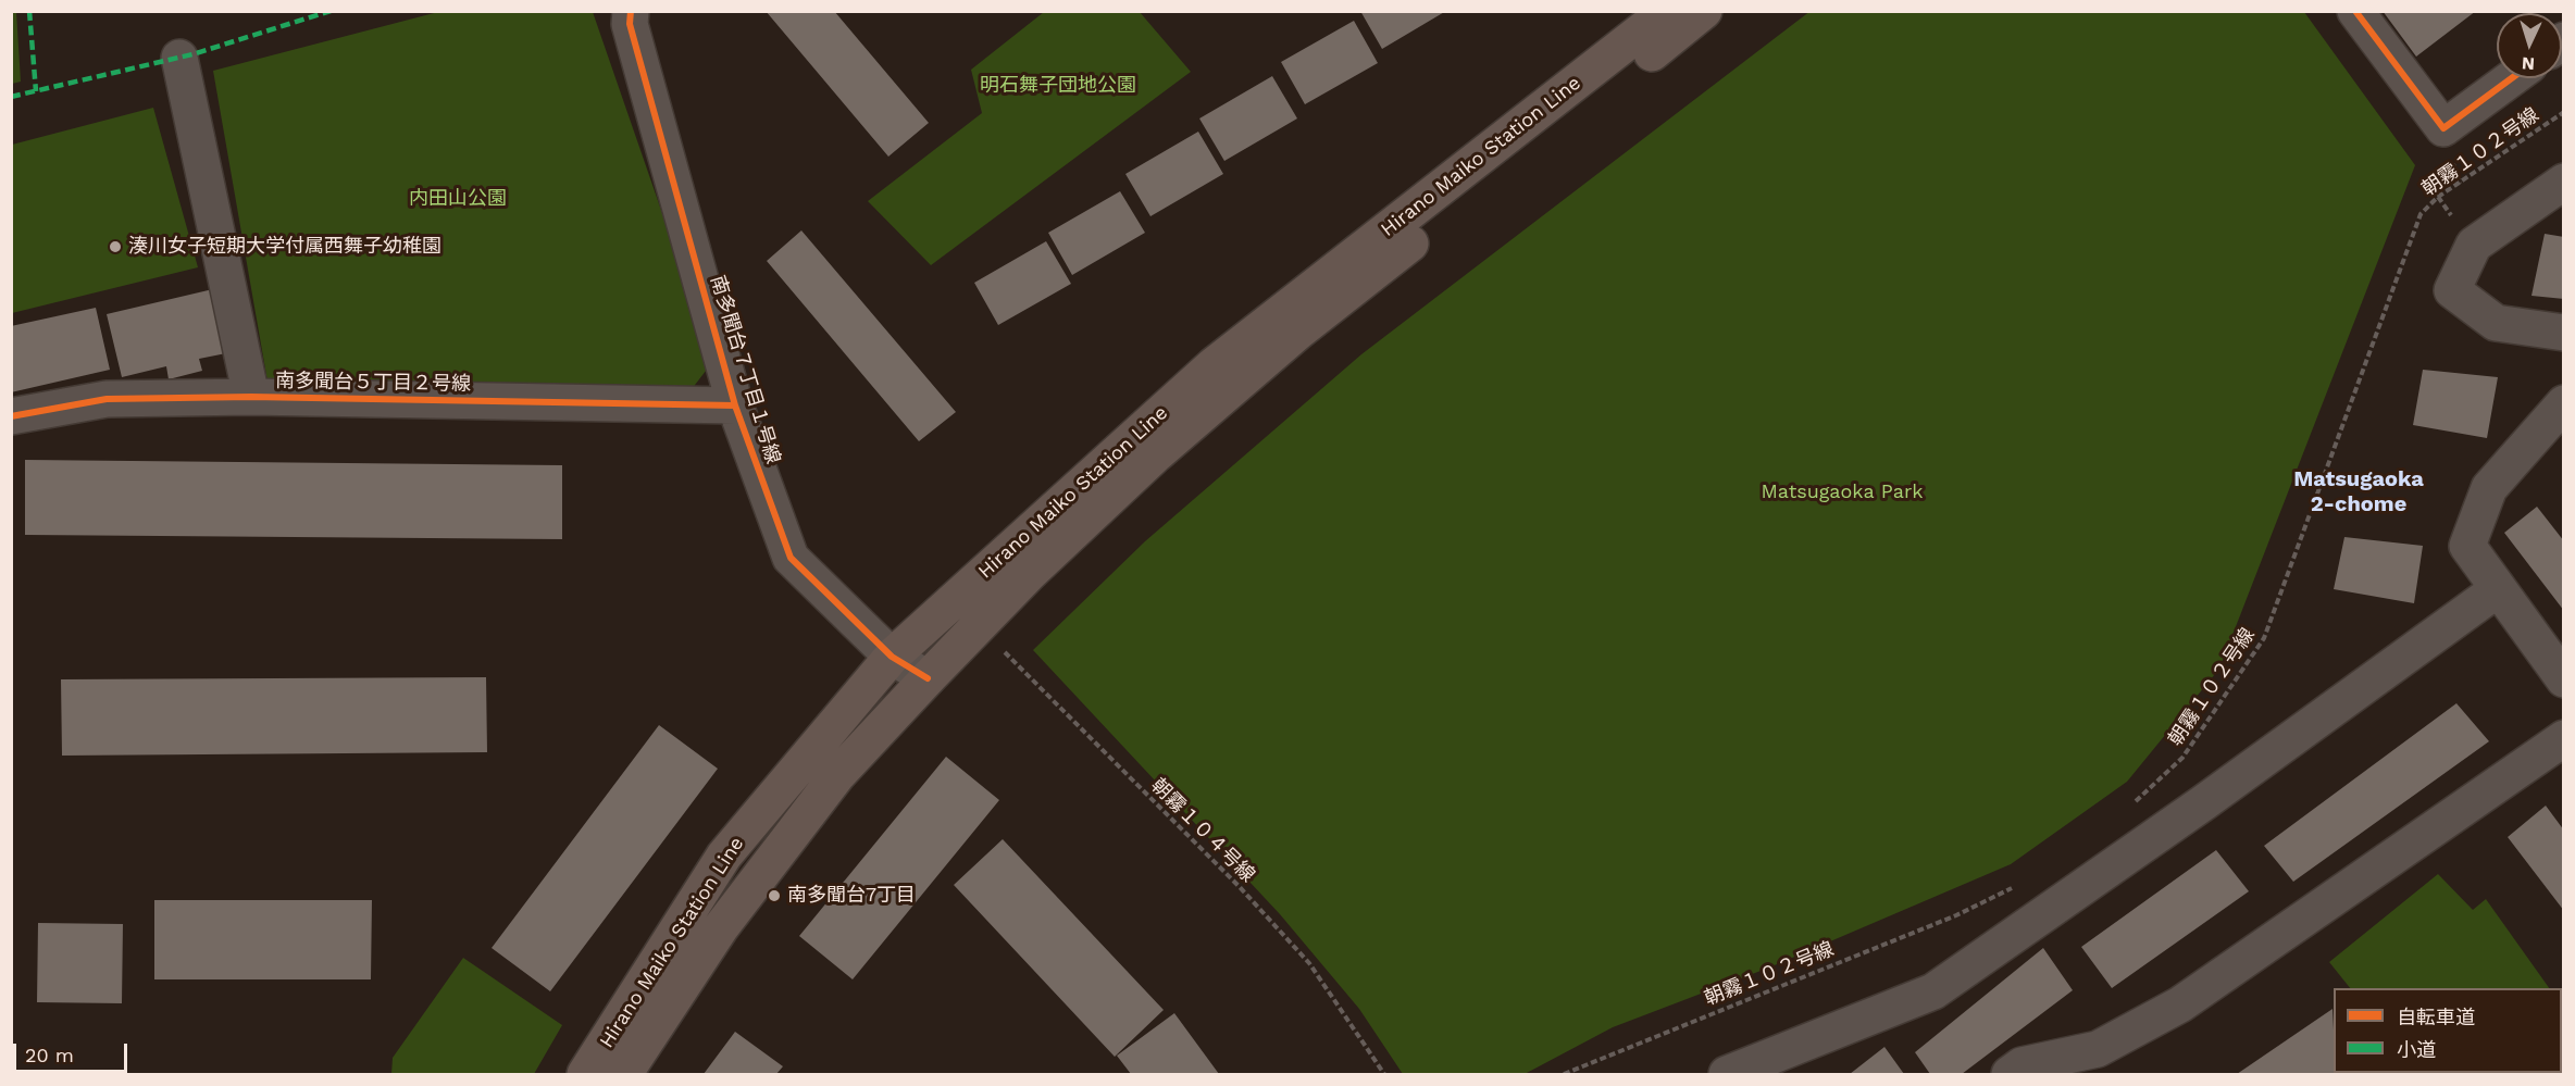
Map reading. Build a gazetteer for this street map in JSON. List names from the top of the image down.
{
  "streets": {
    "main road": ["Hirano Maiko Station Line"],
    "street": ["南多聞台７丁目１号線", "南多聞台５丁目２号線"],
    "path": ["朝霧１０２号線", "朝霧１０４号線"]
  },
  "crossings": [
    ["Hirano Maiko Station Line", "南多聞台７丁目１号線"],
    ["Hirano Maiko Station Line", "朝霧１０４号線"],
    ["南多聞台７丁目１号線", "南多聞台５丁目２号線"]
  ],
  "districts": ["Matsugaoka 2-chome"],
  "parks": ["明石舞子団地公園", "内田山公園", "Matsugaoka Park"],
  "places": ["湊川女子短期大学付属西舞子幼稚園", "南多聞台7丁目"],
  "legend": ["自転車道", "小道"],
  "scale_bar": "20 m",
  "north": "bottom"
}
